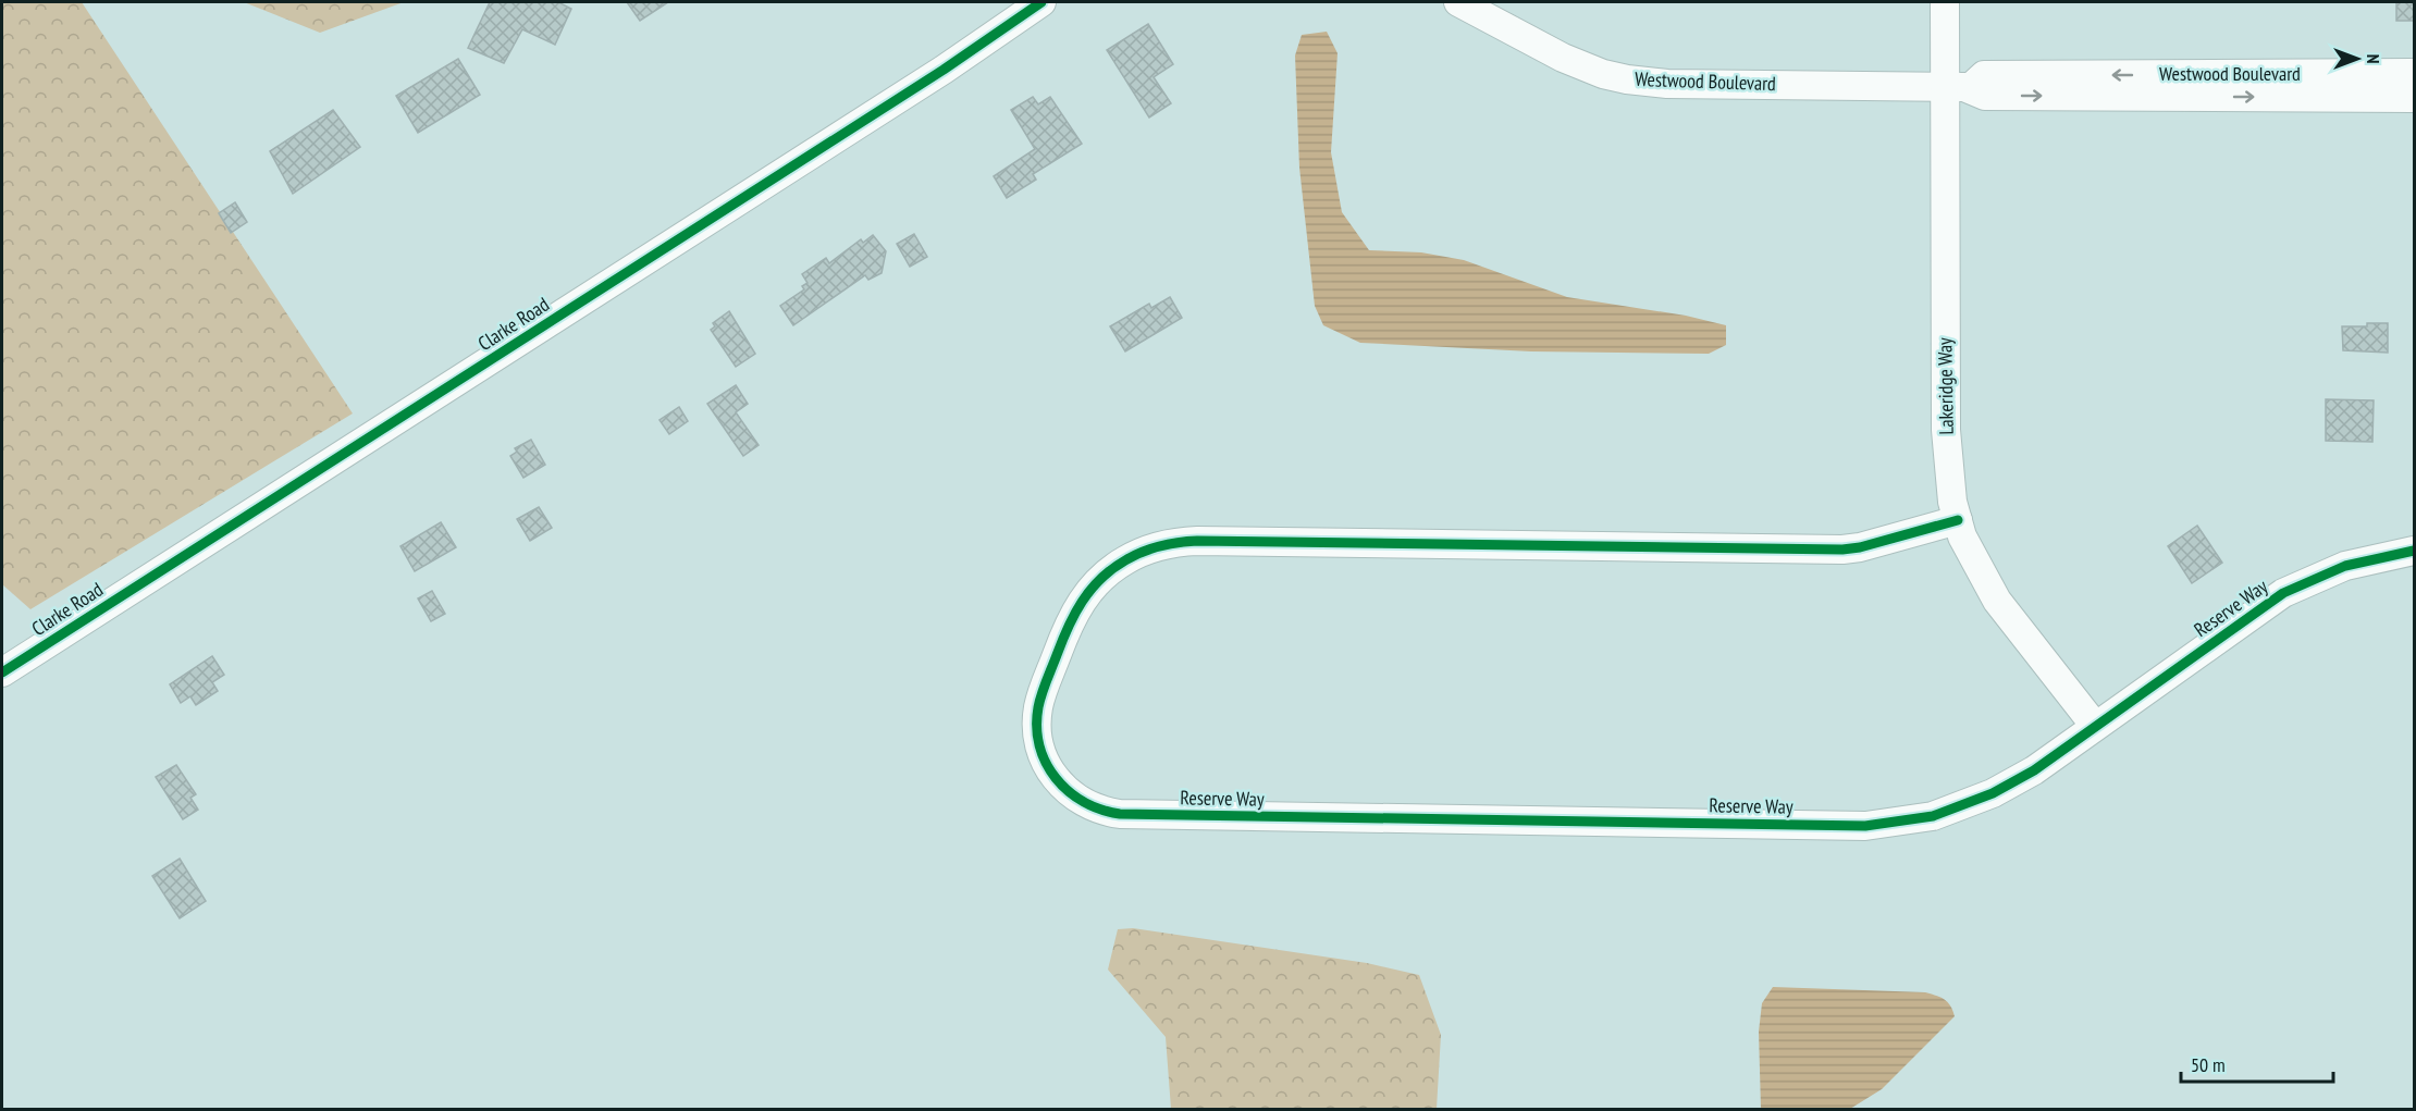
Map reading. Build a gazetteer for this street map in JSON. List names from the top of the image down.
{
  "streets": {
    "street": [
      "Westwood Boulevard",
      "Clarke Road",
      "Lakeridge Way",
      "Reserve Way"
    ]
  },
  "crossings": [
    ["Westwood Boulevard", "Lakeridge Way"],
    ["Lakeridge Way", "Reserve Way"]
  ],
  "scale_bar": "50 m",
  "north": "right"
}
